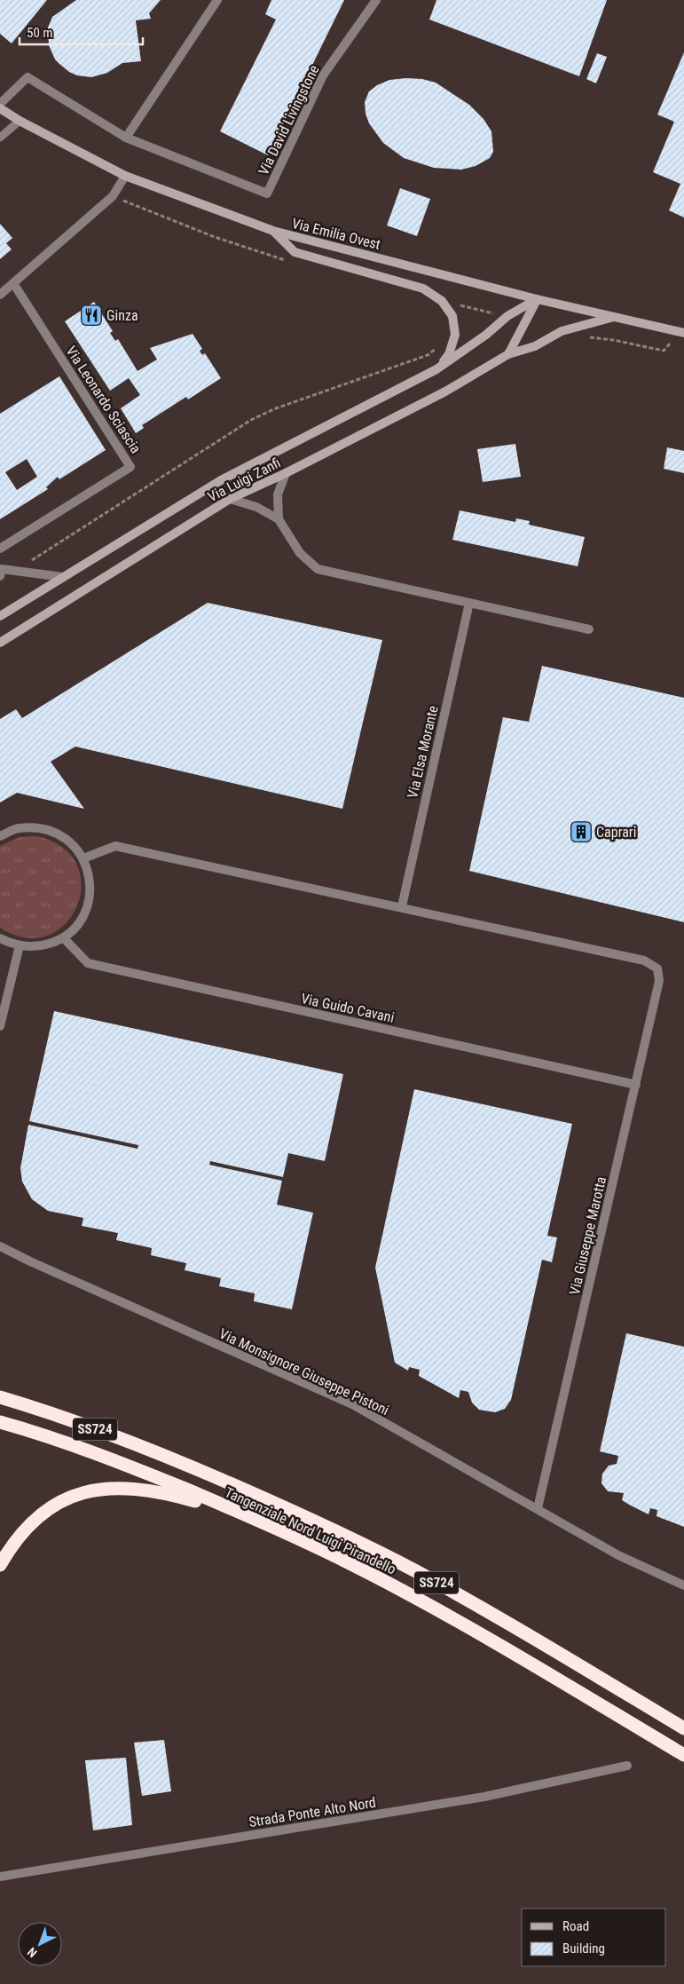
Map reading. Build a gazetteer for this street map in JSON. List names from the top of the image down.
{
  "streets": {
    "highway": ["SS724", "Tangenziale Nord Luigi Pirandello"],
    "street": [
      "Via David Livingstone",
      "Via Emilia Ovest",
      "Via Leonardo Sciascia",
      "Via Luigi Zanfi",
      "Via Elsa Morante",
      "Via Guido Cavani",
      "Via Giuseppe Marotta",
      "Via Monsignore Giuseppe Pistoni",
      "Strada Ponte Alto Nord"
    ]
  },
  "crossings": [
    ["Via Emilia Ovest", "Via Luigi Zanfi"],
    ["Via Elsa Morante", "Via Giuseppe Marotta"],
    ["Via Guido Cavani", "Via Giuseppe Marotta"],
    ["Via Giuseppe Marotta", "Via Monsignore Giuseppe Pistoni"]
  ],
  "places": {
    "restaurant": ["Ginza"],
    "building": ["Caprari"]
  },
  "legend": ["Road", "Building"],
  "scale_bar": "50 m",
  "north": "bottom left"
}
